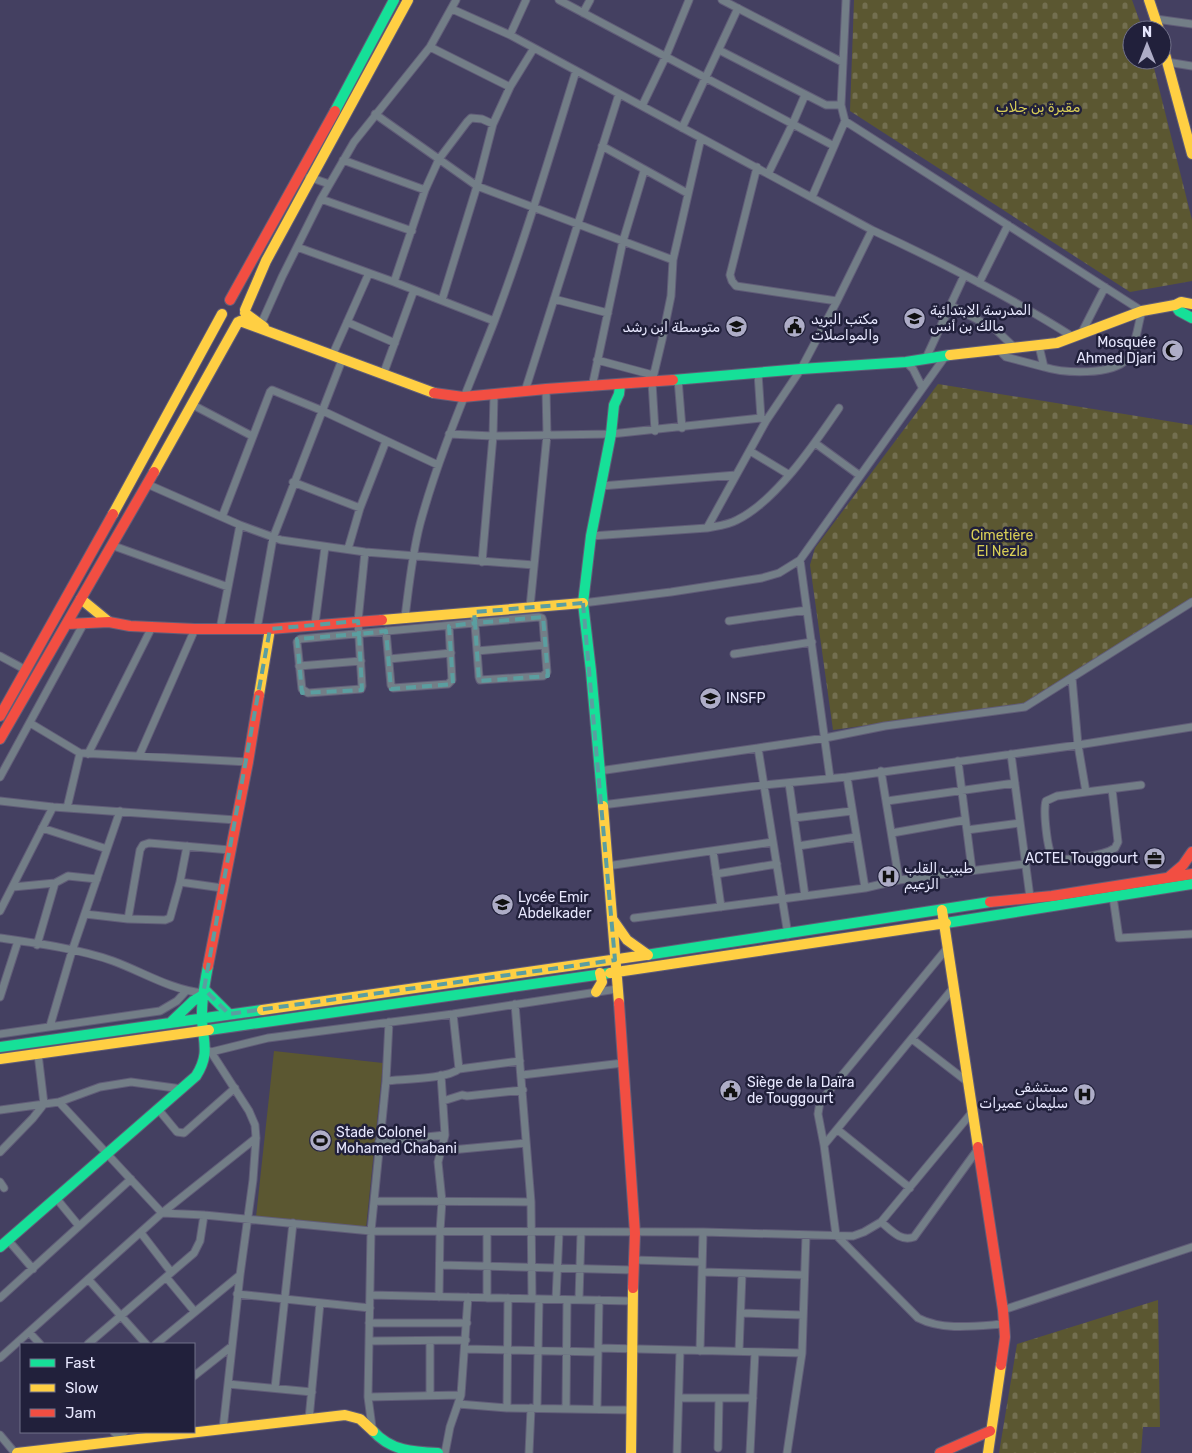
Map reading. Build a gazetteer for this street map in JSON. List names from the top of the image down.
{
  "parks": ["مقبرة بن جلاب", "Cimetière El Nezla"],
  "places": {
    "school or university": [
      "المدرسة الابتدائية مالك بن أنس",
      "متوسطة ابن رشد",
      "INSFP",
      "Lycée Emir Abdelkader"
    ],
    "public building": ["مكتب البريد والمواصلات", "Siège de la Daïra de Touggourt"],
    "mosque": ["Mosquée Ahmed Djari"],
    "office": ["ACTEL Touggourt"],
    "hospital": ["طبيب القلب الزعيم", "مستشفى سليمان عميرات"],
    "sports": ["Stade Colonel Mohamed Chabani"]
  },
  "legend": ["Fast", "Slow", "Jam"],
  "north": "top"
}
